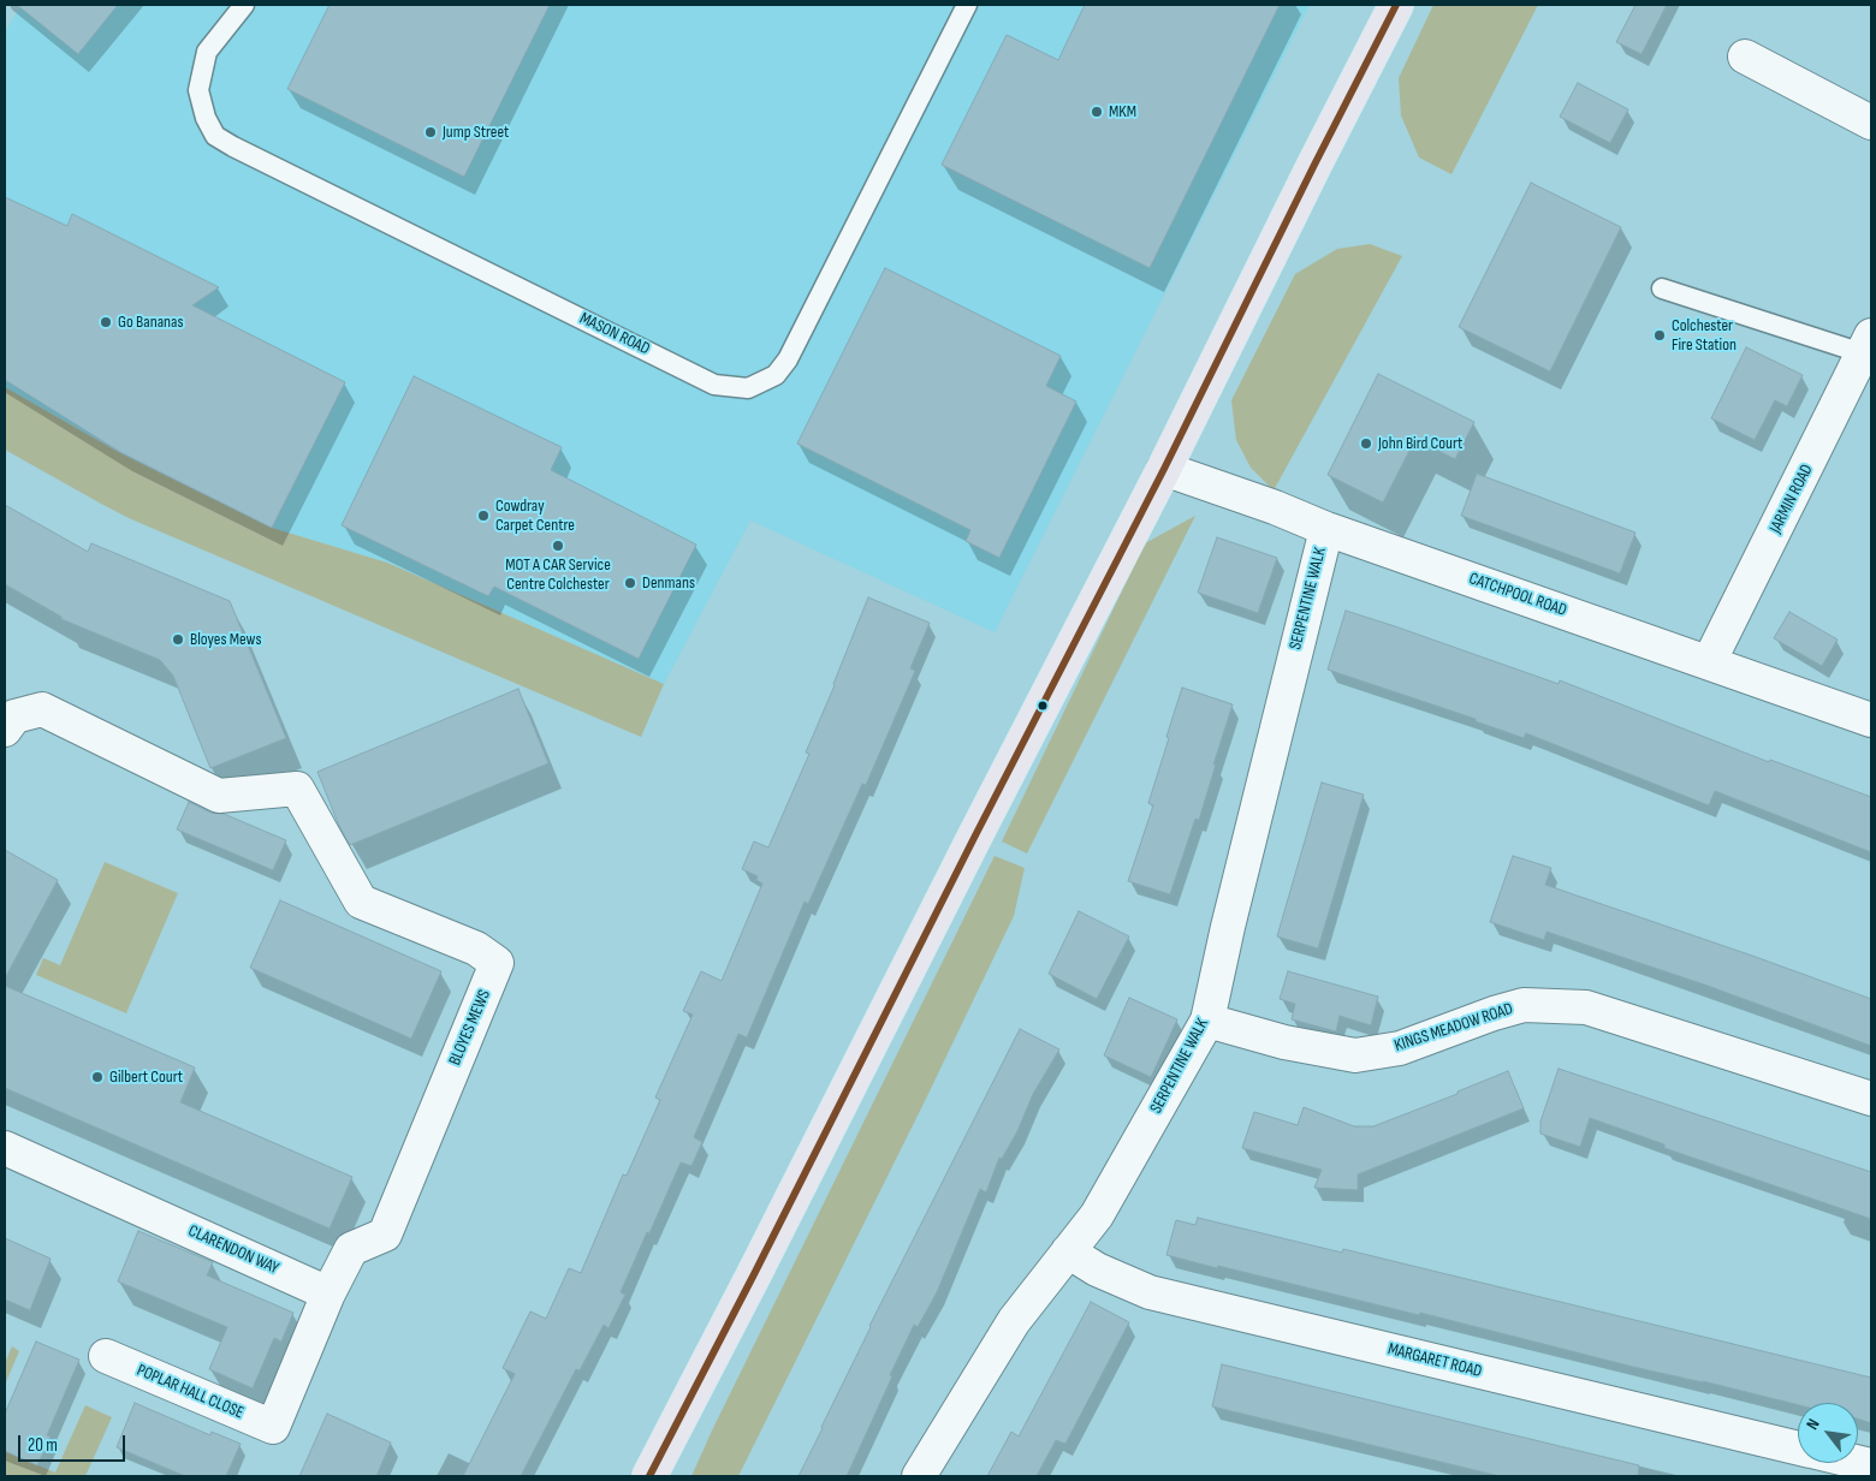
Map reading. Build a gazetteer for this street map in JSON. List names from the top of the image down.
{
  "streets": {
    "street": [
      "JARMIN ROAD",
      "CATCHPOOL ROAD",
      "SERPENTINE WALK",
      "BLOYES MEWS",
      "KINGS MEADOW ROAD",
      "CLARENDON WAY",
      "MARGARET ROAD",
      "POPLAR HALL CLOSE"
    ],
    "lane": ["MASON ROAD"]
  },
  "crossings": [
    ["JARMIN ROAD", "CATCHPOOL ROAD"],
    ["CATCHPOOL ROAD", "SERPENTINE WALK"],
    ["SERPENTINE WALK", "KINGS MEADOW ROAD"],
    ["SERPENTINE WALK", "MARGARET ROAD"],
    ["BLOYES MEWS", "CLARENDON WAY"],
    ["BLOYES MEWS", "POPLAR HALL CLOSE"],
    ["CLARENDON WAY", "POPLAR HALL CLOSE"]
  ],
  "places": [
    "MKM",
    "Jump Street",
    "Go Bananas",
    "Colchester Fire Station",
    "John Bird Court",
    "Cowdray Carpet Centre",
    "MOT A CAR Service Centre Colchester",
    "Denmans",
    "Bloyes Mews",
    "Gilbert Court"
  ],
  "scale_bar": "20 m",
  "north": "top left"
}
